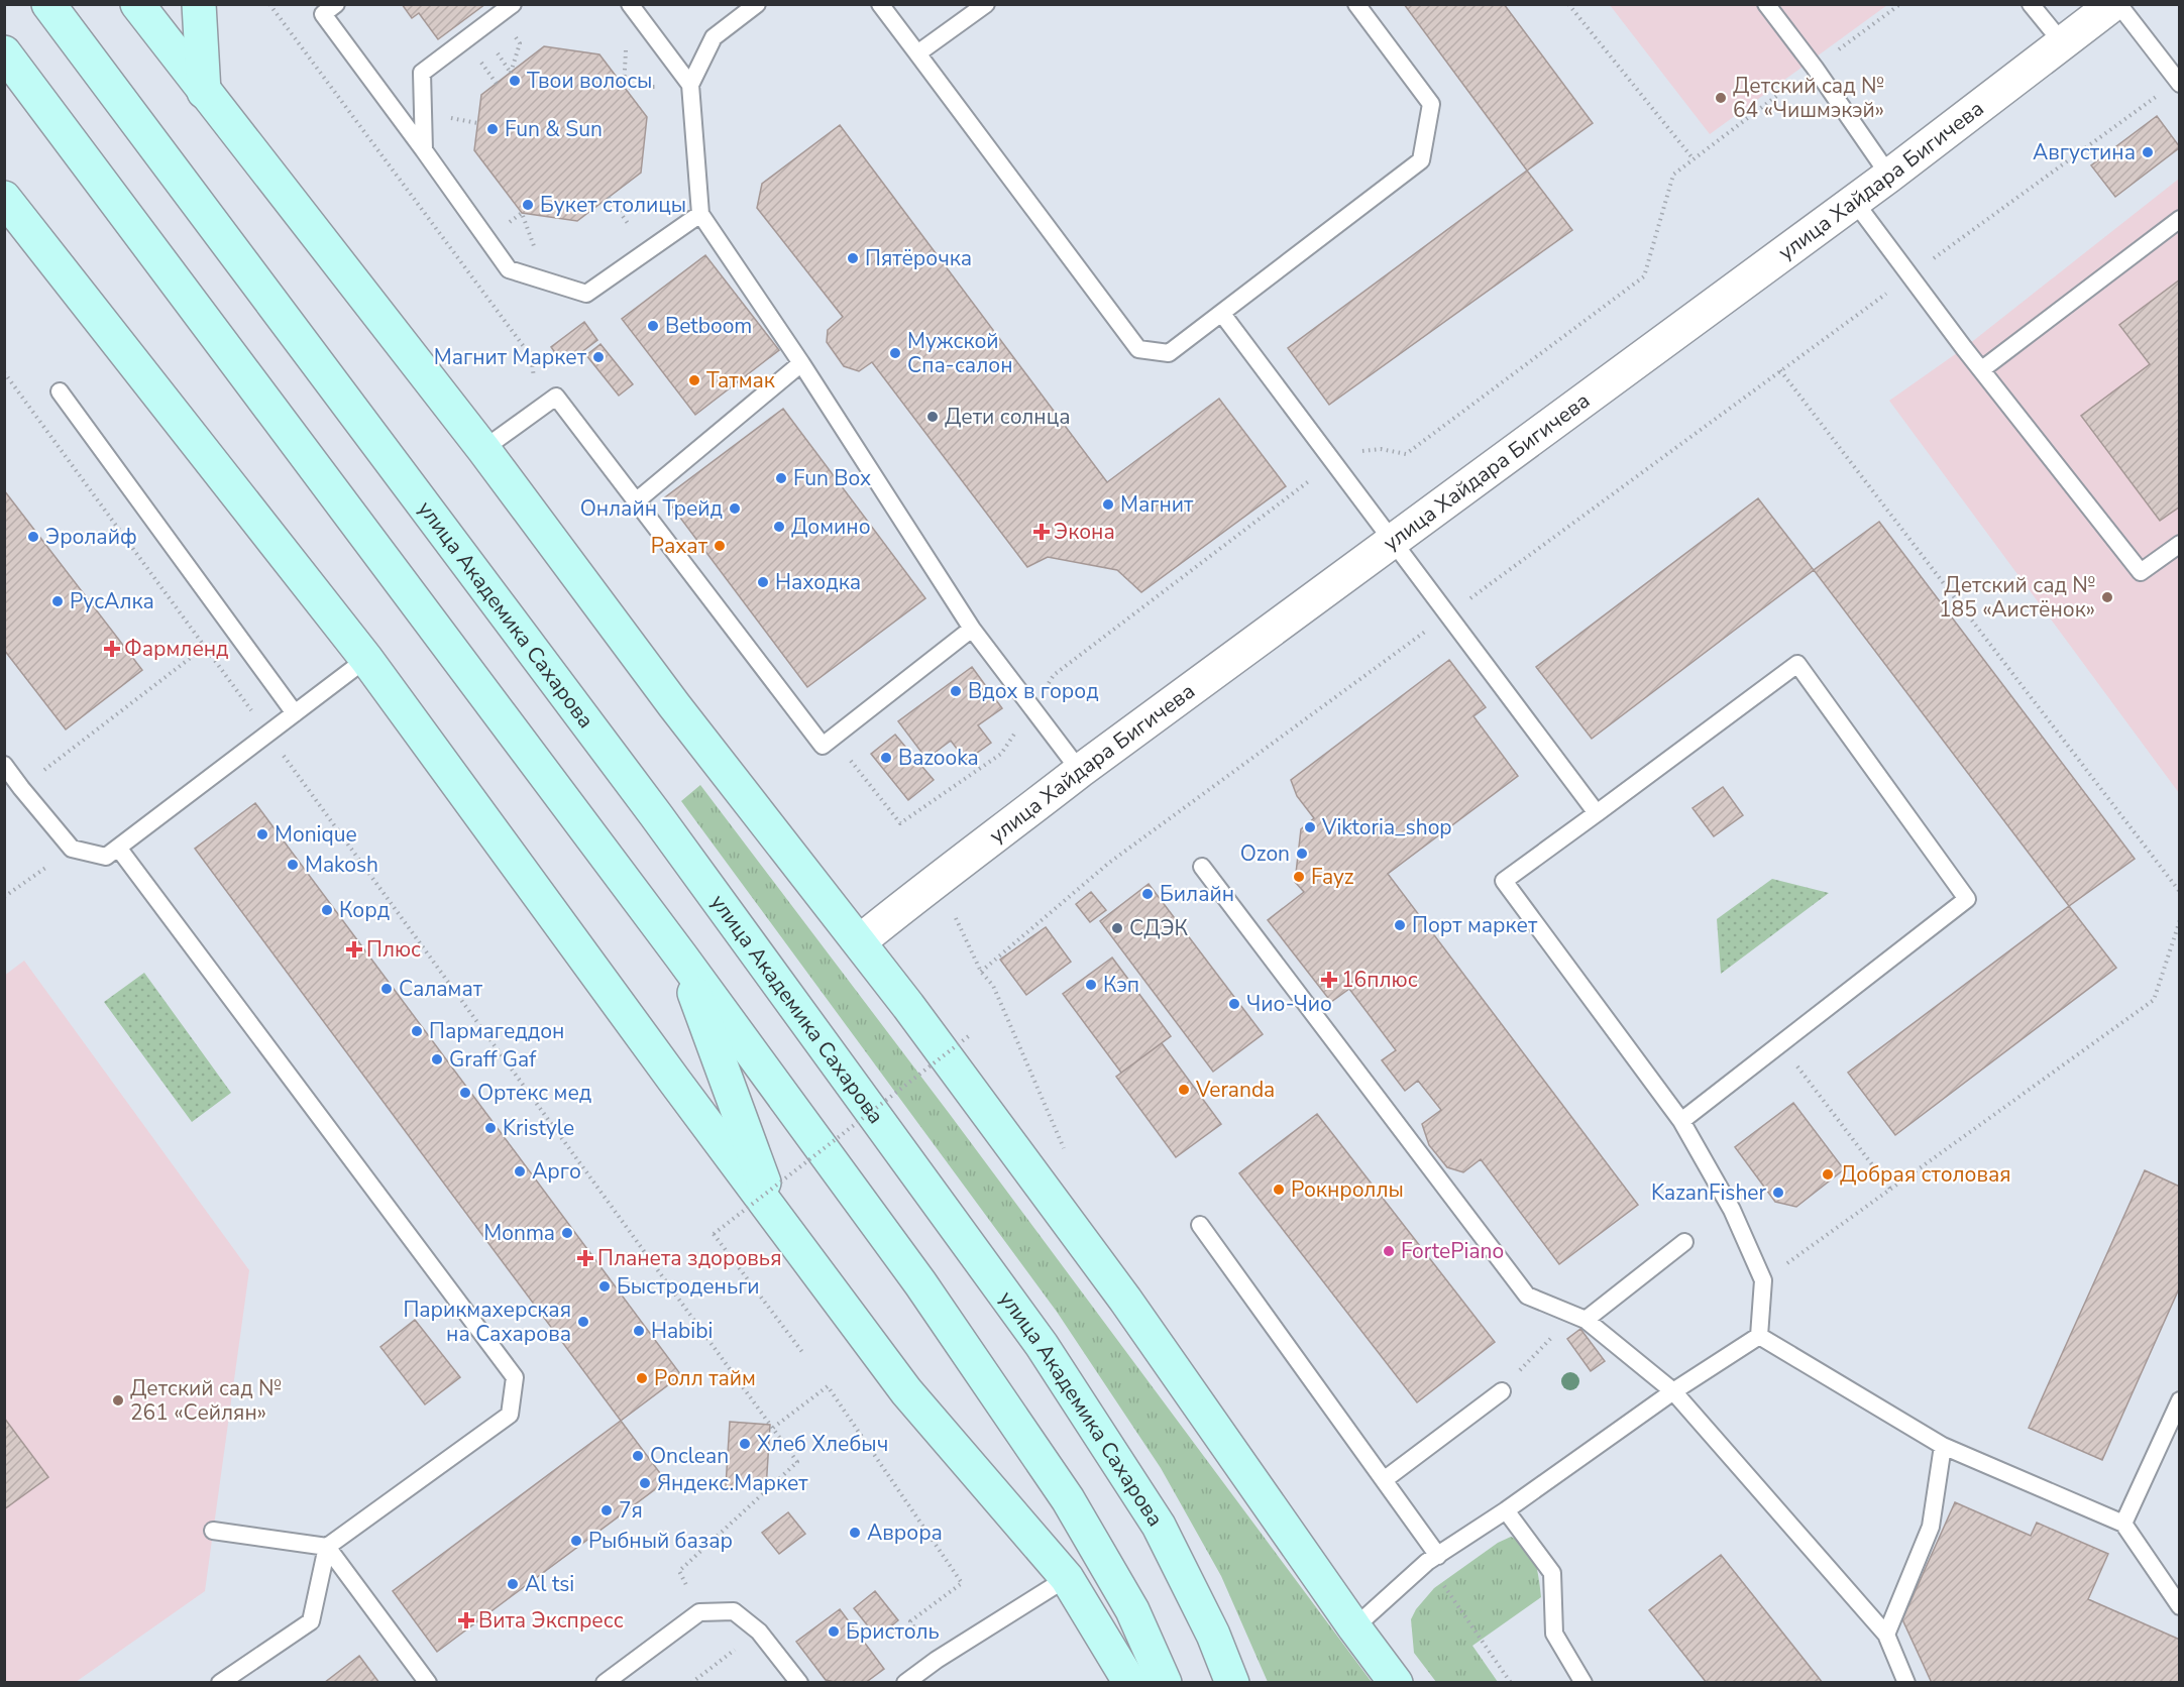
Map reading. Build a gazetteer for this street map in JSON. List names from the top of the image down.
{
  "streets": {
    "main road": ["улица Академика Сахарова"],
    "street": ["улица Хайдара Бигичева"]
  },
  "places": {
    "other": [
      "Твои волосы",
      "Детский сад № 64 «Чишмэкэй»",
      "Fun & Sun",
      "Августина",
      "Букет столицы",
      "Пятёрочка",
      "Betboom",
      "Мужской Спа-салон",
      "Магнит Маркет",
      "Татмак",
      "Дети солнца",
      "Fun Box",
      "Магнит",
      "Онлайн Трейд",
      "Домино",
      "Эролайф",
      "Рахат",
      "Находка",
      "Детский сад № 185 «Аистёнок»",
      "РусАлка",
      "Вдох в город",
      "Bazooka",
      "Viktoria_shop",
      "Monique",
      "Ozon",
      "Makosh",
      "Fayz",
      "Билайн",
      "Корд",
      "Порт маркет",
      "СДЭК",
      "Кэп",
      "Саламат",
      "Чио-Чио",
      "Пармагеддон",
      "Graff Gaf",
      "Veranda",
      "Ортекс мед",
      "Kristyle",
      "Арго",
      "Добрая столовая",
      "Рокнроллы",
      "KazanFisher",
      "Monma",
      "FortePiano",
      "Быстроденьги",
      "Парикмахерская на Сахарова",
      "Habibi",
      "Ролл тайм",
      "Детский сад № 261 «Сейлян»",
      "Хлеб Хлебыч",
      "Onclean",
      "Яндекс.Маркет",
      "7я",
      "Аврора",
      "Рыбный базар",
      "Al tsi",
      "Бристоль"
    ],
    "health": [
      "Экона",
      "Фармленд",
      "Плюс",
      "16плюс",
      "Планета здоровья",
      "Вита Экспресс"
    ]
  }
}
